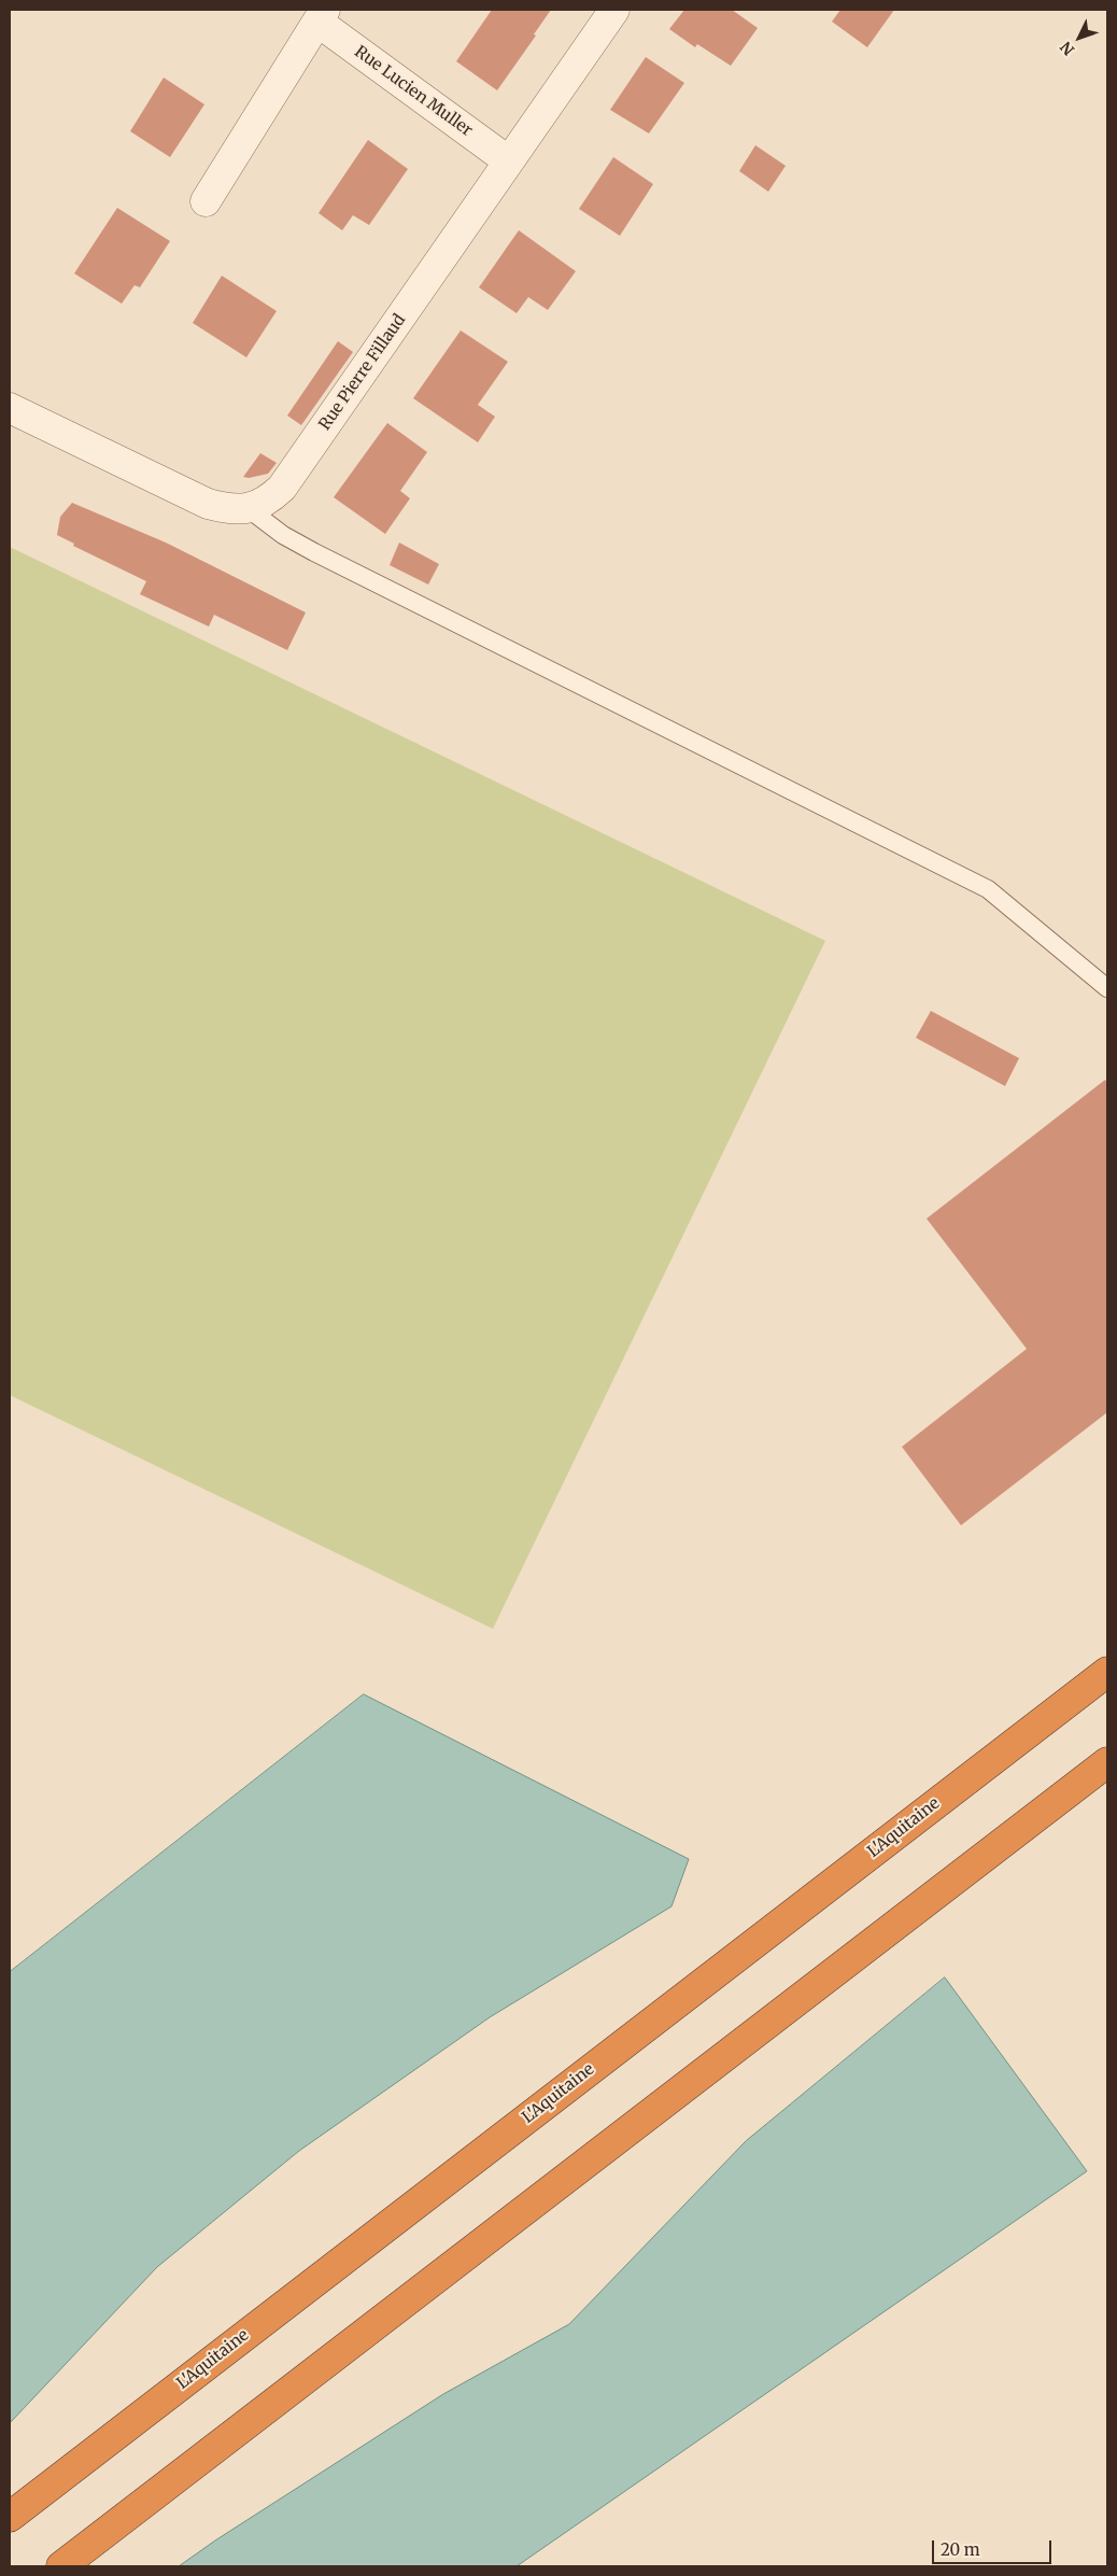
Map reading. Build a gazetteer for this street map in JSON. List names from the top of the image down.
{
  "streets": {
    "highway": ["L'Aquitaine"],
    "street": ["Rue Lucien Muller", "Rue Pierre Fillaud"]
  },
  "crossings": [
    ["Rue Lucien Muller", "Rue Pierre Fillaud"]
  ],
  "scale_bar": "20 m",
  "north": "bottom left"
}
